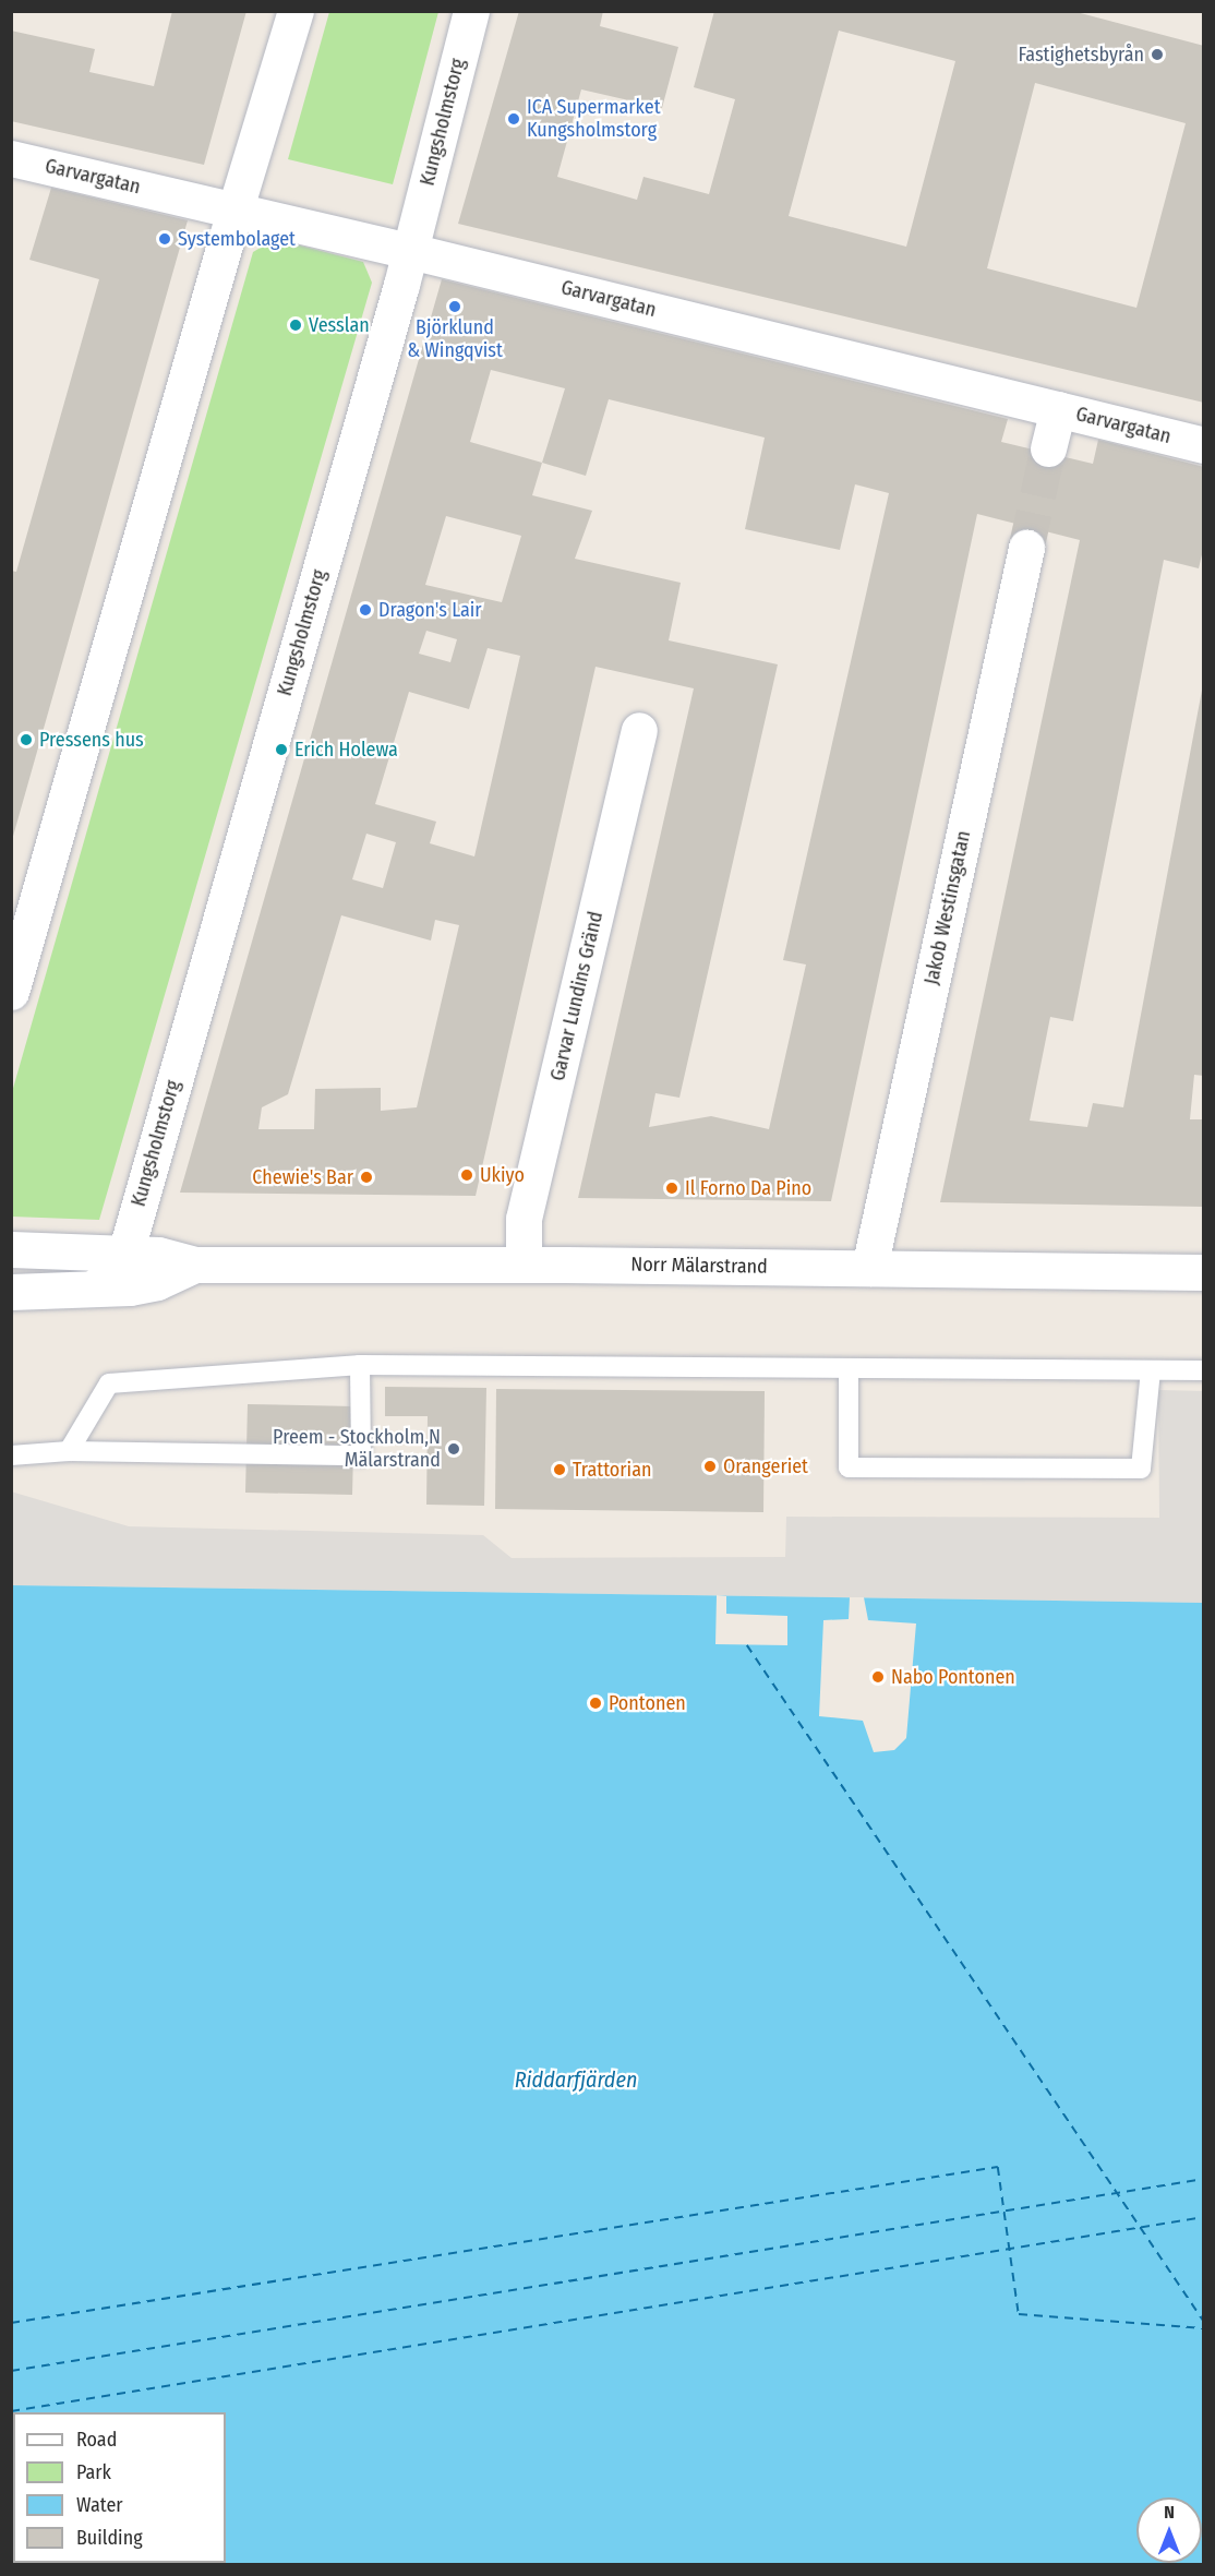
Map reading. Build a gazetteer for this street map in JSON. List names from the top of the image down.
{
  "streets": {
    "street": [
      "Kungsholmstorg",
      "Garvargatan",
      "Jakob Westinsgatan",
      "Garvar Lundins Gränd",
      "Norr Mälarstrand"
    ]
  },
  "crossings": [
    ["Kungsholmstorg", "Garvargatan"],
    ["Kungsholmstorg", "Norr Mälarstrand"],
    ["Jakob Westinsgatan", "Norr Mälarstrand"],
    ["Garvar Lundins Gränd", "Norr Mälarstrand"]
  ],
  "water": ["Riddarfjärden"],
  "places": [
    "Fastighetsbyrån",
    "ICA Supermarket Kungsholmstorg",
    "Systembolaget",
    "Björklund & Wingqvist",
    "Vesslan",
    "Dragon's Lair",
    "Pressens hus",
    "Erich Holewa",
    "Ukiyo",
    "Chewie's Bar",
    "Il Forno Da Pino",
    "Preem - Stockholm,N Mälarstrand",
    "Orangeriet",
    "Trattorian",
    "Nabo Pontonen",
    "Pontonen"
  ],
  "legend": [
    "Road",
    "Park",
    "Water",
    "Building"
  ],
  "north": "top"
}
